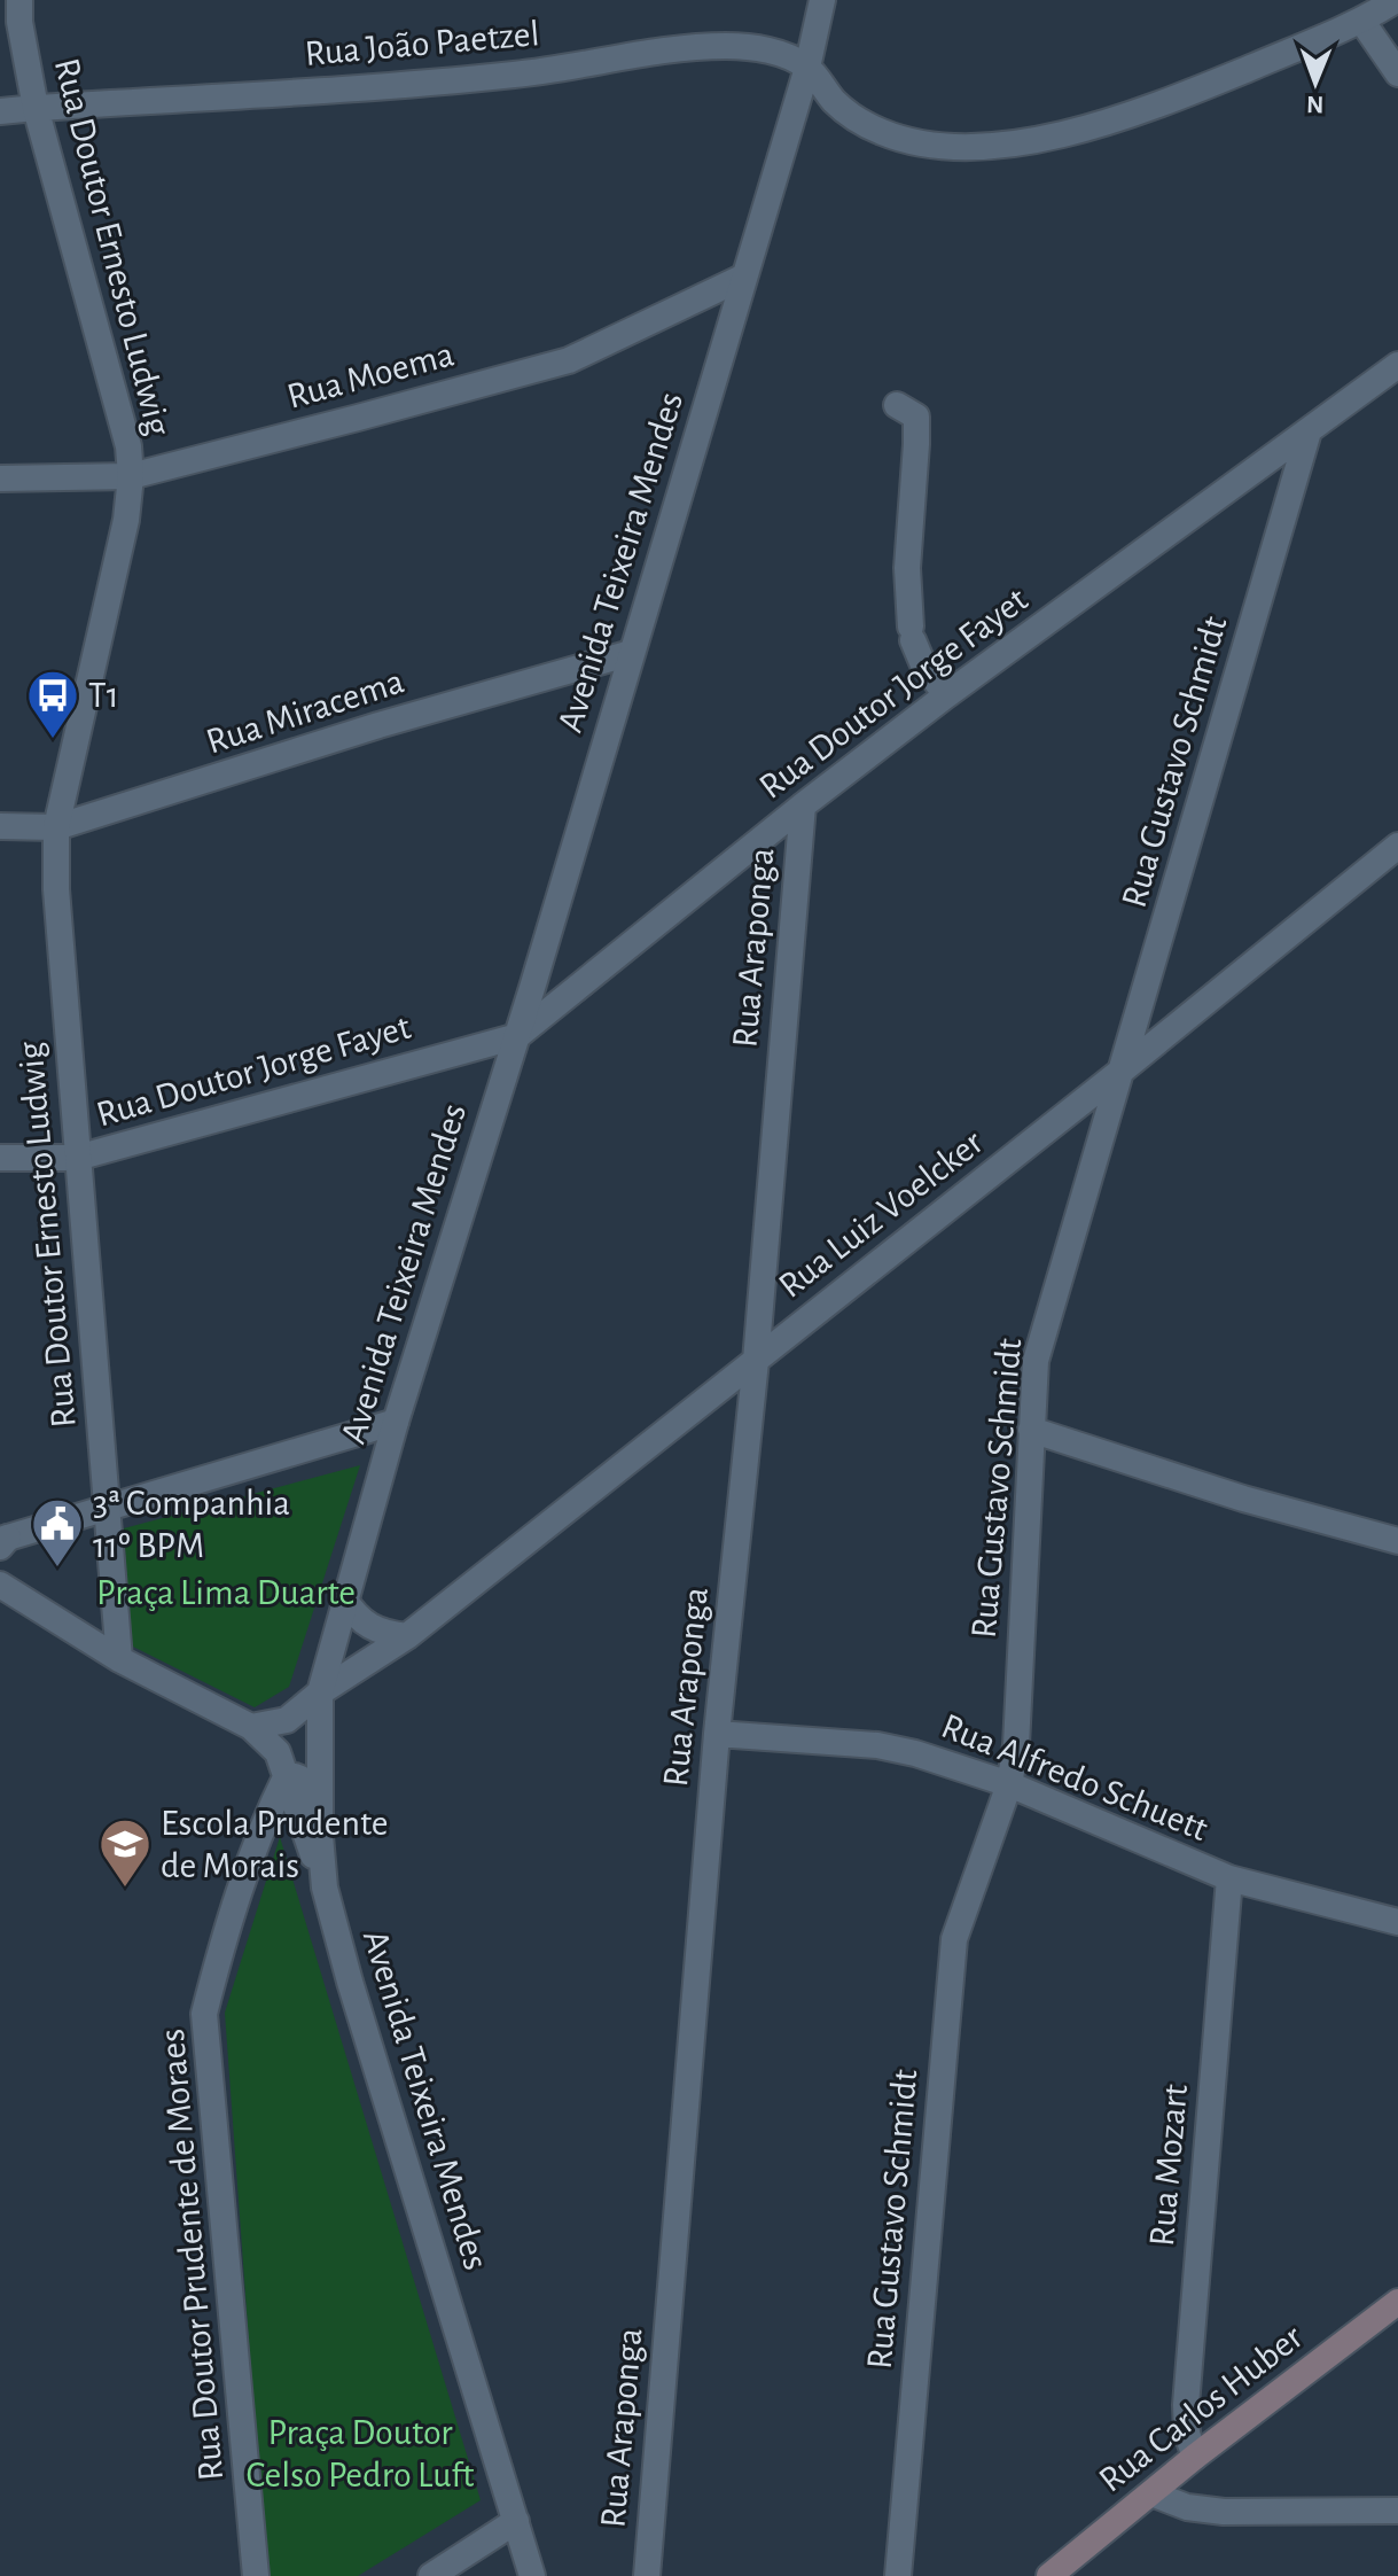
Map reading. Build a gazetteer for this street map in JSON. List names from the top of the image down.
{
  "streets": {
    "main road": ["Rua Carlos Huber"],
    "street": [
      "Rua João Paetzel",
      "Rua Doutor Ernesto Ludwig",
      "Rua Moema",
      "Avenida Teixeira Mendes",
      "Rua Doutor Jorge Fayet",
      "Rua Miracema",
      "Rua Gustavo Schmidt",
      "Rua Araponga",
      "Rua Luiz Voelcker",
      "Rua Alfredo Schuett",
      "Rua Mozart",
      "Rua Doutor Prudente de Moraes"
    ]
  },
  "crossings": [
    ["Rua João Paetzel", "Rua Doutor Ernesto Ludwig"],
    ["Rua João Paetzel", "Avenida Teixeira Mendes"],
    ["Rua Doutor Ernesto Ludwig", "Rua Moema"],
    ["Rua Doutor Ernesto Ludwig", "Rua Doutor Jorge Fayet"],
    ["Rua Doutor Ernesto Ludwig", "Rua Miracema"],
    ["Rua Moema", "Avenida Teixeira Mendes"],
    ["Avenida Teixeira Mendes", "Rua Doutor Jorge Fayet"],
    ["Avenida Teixeira Mendes", "Rua Miracema"],
    ["Avenida Teixeira Mendes", "Rua Luiz Voelcker"],
    ["Rua Doutor Jorge Fayet", "Rua Gustavo Schmidt"],
    ["Rua Doutor Jorge Fayet", "Rua Araponga"],
    ["Rua Gustavo Schmidt", "Rua Luiz Voelcker"],
    ["Rua Gustavo Schmidt", "Rua Alfredo Schuett"],
    ["Rua Araponga", "Rua Luiz Voelcker"],
    ["Rua Araponga", "Rua Alfredo Schuett"],
    ["Rua Alfredo Schuett", "Rua Mozart"],
    ["Rua Mozart", "Rua Carlos Huber"]
  ],
  "parks": ["Praça Lima Duarte", "Praça Doutor Celso Pedro Luft"],
  "places": {
    "bus stop": ["T1"],
    "public building": ["3ª Companhia 11º BPM"],
    "school or university": ["Escola Prudente de Morais"]
  },
  "north": "bottom"
}
